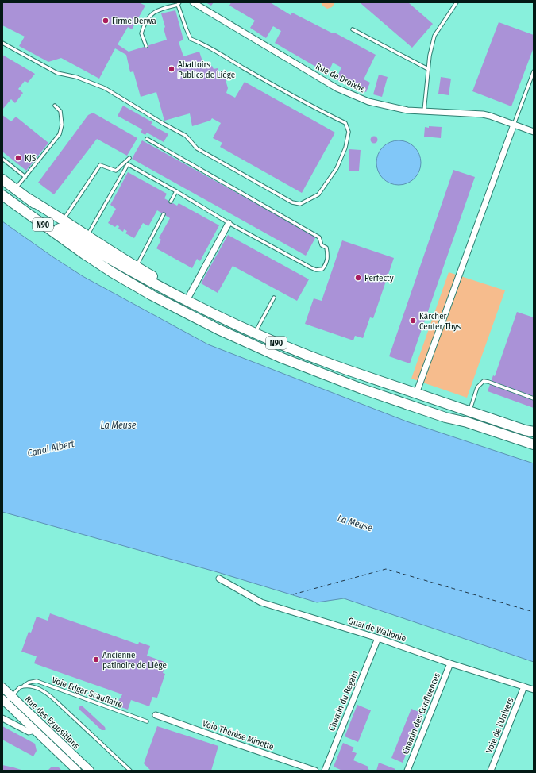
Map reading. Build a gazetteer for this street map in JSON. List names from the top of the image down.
{
  "streets": {
    "main road": ["N90", "Rue des Expositions"],
    "street": [
      "Rue de Droixhe",
      "Quai de Wallonie",
      "Chemin du Regain",
      "Chemin des Confluences",
      "Voie de l'Univers",
      "Voie Thérèse Minette"
    ],
    "lane": ["Voie Edgar Scauflaire"]
  },
  "crossings": [
    ["Quai de Wallonie", "Chemin du Regain"],
    ["Quai de Wallonie", "Chemin des Confluences"],
    ["Quai de Wallonie", "Voie de l'Univers"]
  ],
  "water": ["La Meuse", "Canal Albert"],
  "places": [
    "Firme Derwa",
    "Abattoirs Publics de Liège",
    "KJS",
    "Perfecty",
    "Kärcher Center Thys",
    "Ancienne patinoire de Liège"
  ]
}
